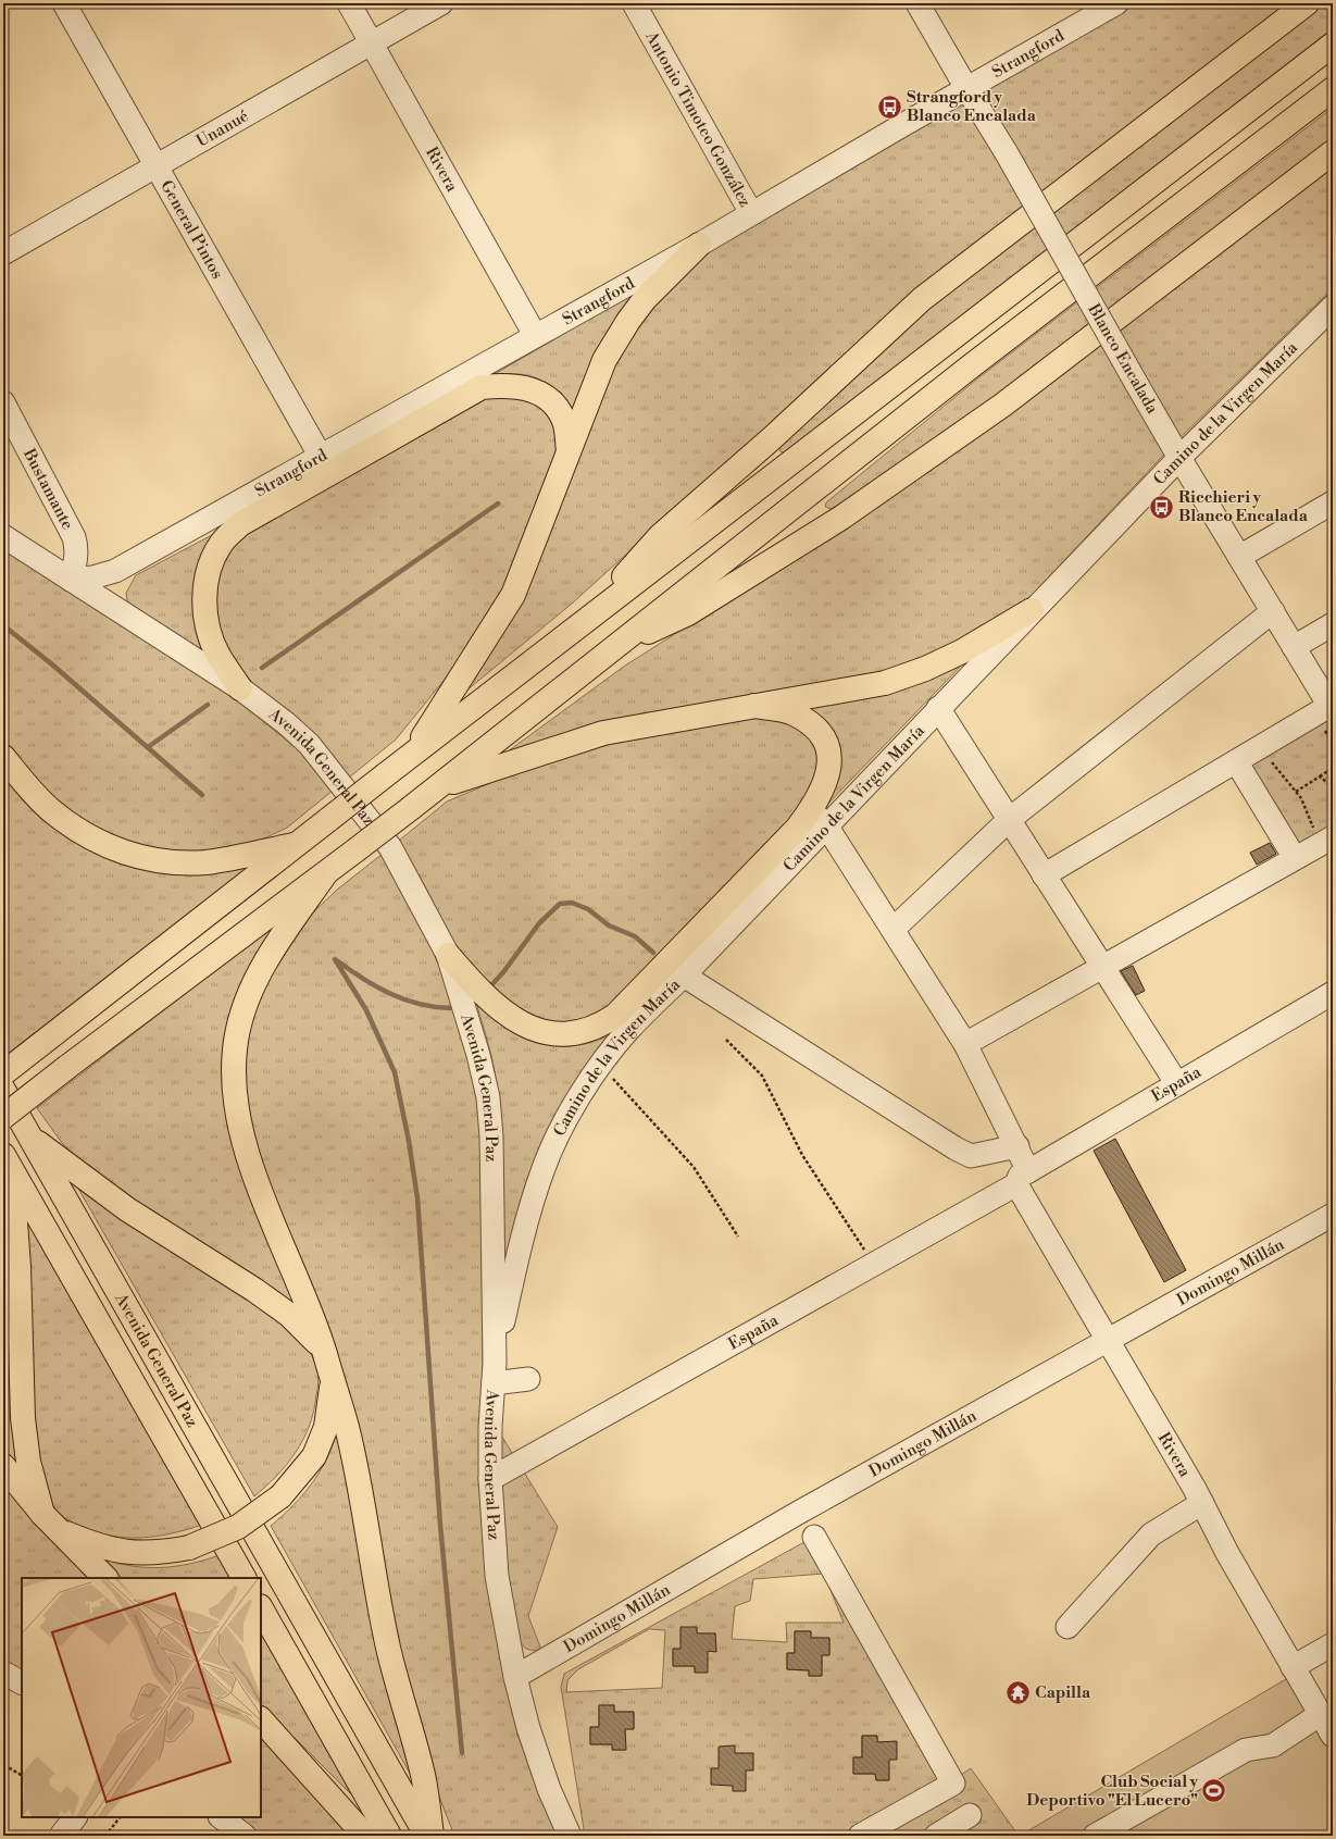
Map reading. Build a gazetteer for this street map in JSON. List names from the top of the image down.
{
  "streets": {
    "highway": ["Avenida General Paz"],
    "street": [
      "Strangford",
      "Antonio Timoteo González",
      "Unanué",
      "Rivera",
      "General Pintos",
      "Blanco Encalada",
      "Camino de la Virgen María",
      "Bustamante",
      "España",
      "Domingo Millán"
    ]
  },
  "crossings": [
    ["Strangford", "Antonio Timoteo González"],
    ["Strangford", "Rivera"],
    ["Strangford", "General Pintos"],
    ["Strangford", "Blanco Encalada"],
    ["Strangford", "Bustamante"],
    ["Strangford", "Avenida General Paz"],
    ["Unanué", "Rivera"],
    ["Unanué", "General Pintos"],
    ["Rivera", "Camino de la Virgen María"],
    ["Rivera", "España"],
    ["Rivera", "Domingo Millán"],
    ["Blanco Encalada", "Camino de la Virgen María"],
    ["Camino de la Virgen María", "Avenida General Paz"],
    ["Bustamante", "Avenida General Paz"],
    ["Avenida General Paz", "España"],
    ["Avenida General Paz", "Domingo Millán"]
  ],
  "places": {
    "bus stop": ["Strangford y Blanco Encalada", "Ricchieri y Blanco Encalada"],
    "temple": ["Capilla"],
    "sports": ["Club Social y Deportivo \"El Lucero\""]
  }
}
